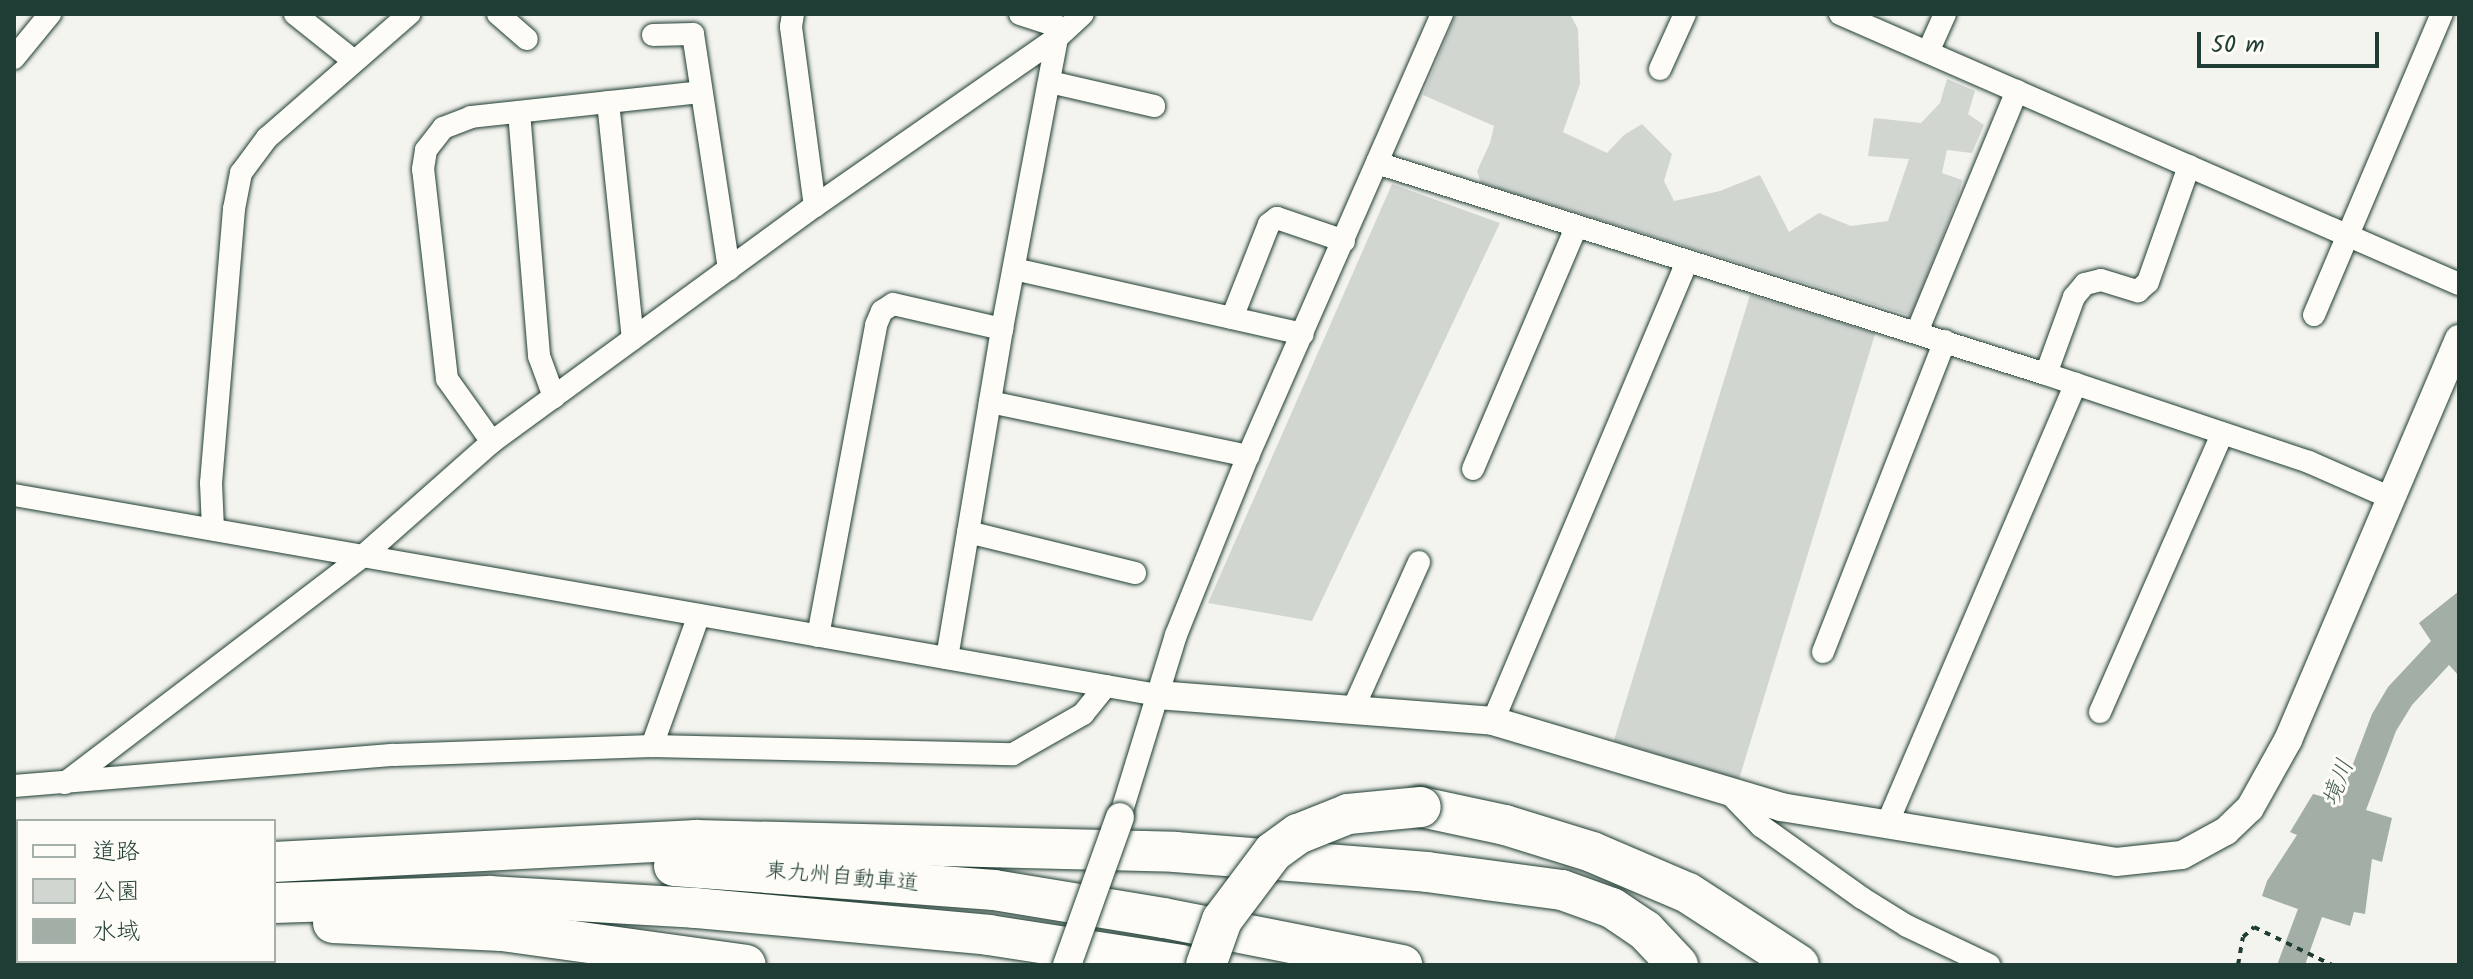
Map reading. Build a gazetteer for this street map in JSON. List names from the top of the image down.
{
  "streets": {
    "highway": ["東九州自動車道"]
  },
  "water": ["境川"],
  "legend": ["道路", "公園", "水域"],
  "scale_bar": "50 m"
}
